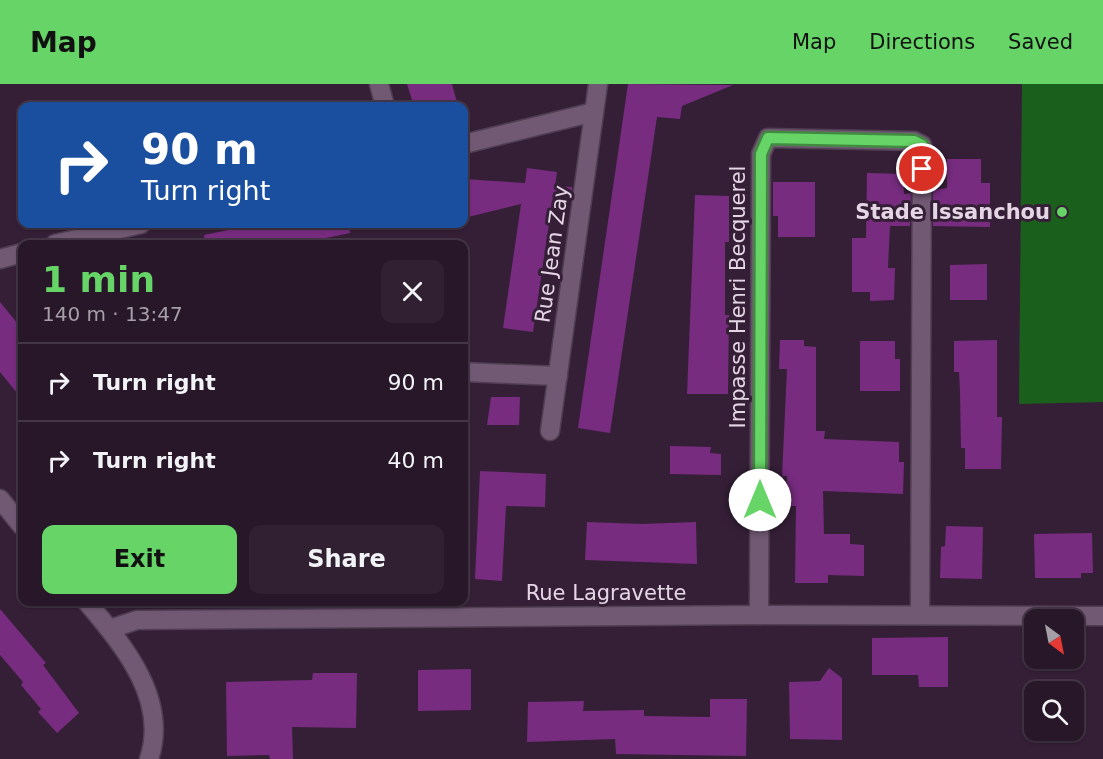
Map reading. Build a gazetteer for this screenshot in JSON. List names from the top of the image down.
{
  "streets": {
    "street": ["Rue Jean Zay", "Impasse Henri Becquerel", "Rue Lagravette"]
  },
  "crossings": [
    ["Impasse Henri Becquerel", "Rue Lagravette"]
  ],
  "places": ["Stade Issanchou"],
  "north": "bottom right",
  "page": {
    "header": "Map",
    "nav": ["Map", "Directions", "Saved"],
    "turn": ["90 m", "Turn right"],
    "heading": ["1 min", "140 m · 13:47"],
    "list": [
      {
        "name": "Turn right",
        "value": "90 m"
      },
      {
        "name": "Turn right",
        "value": "40 m"
      }
    ],
    "buttons": ["Exit", "Share"]
  }
}
